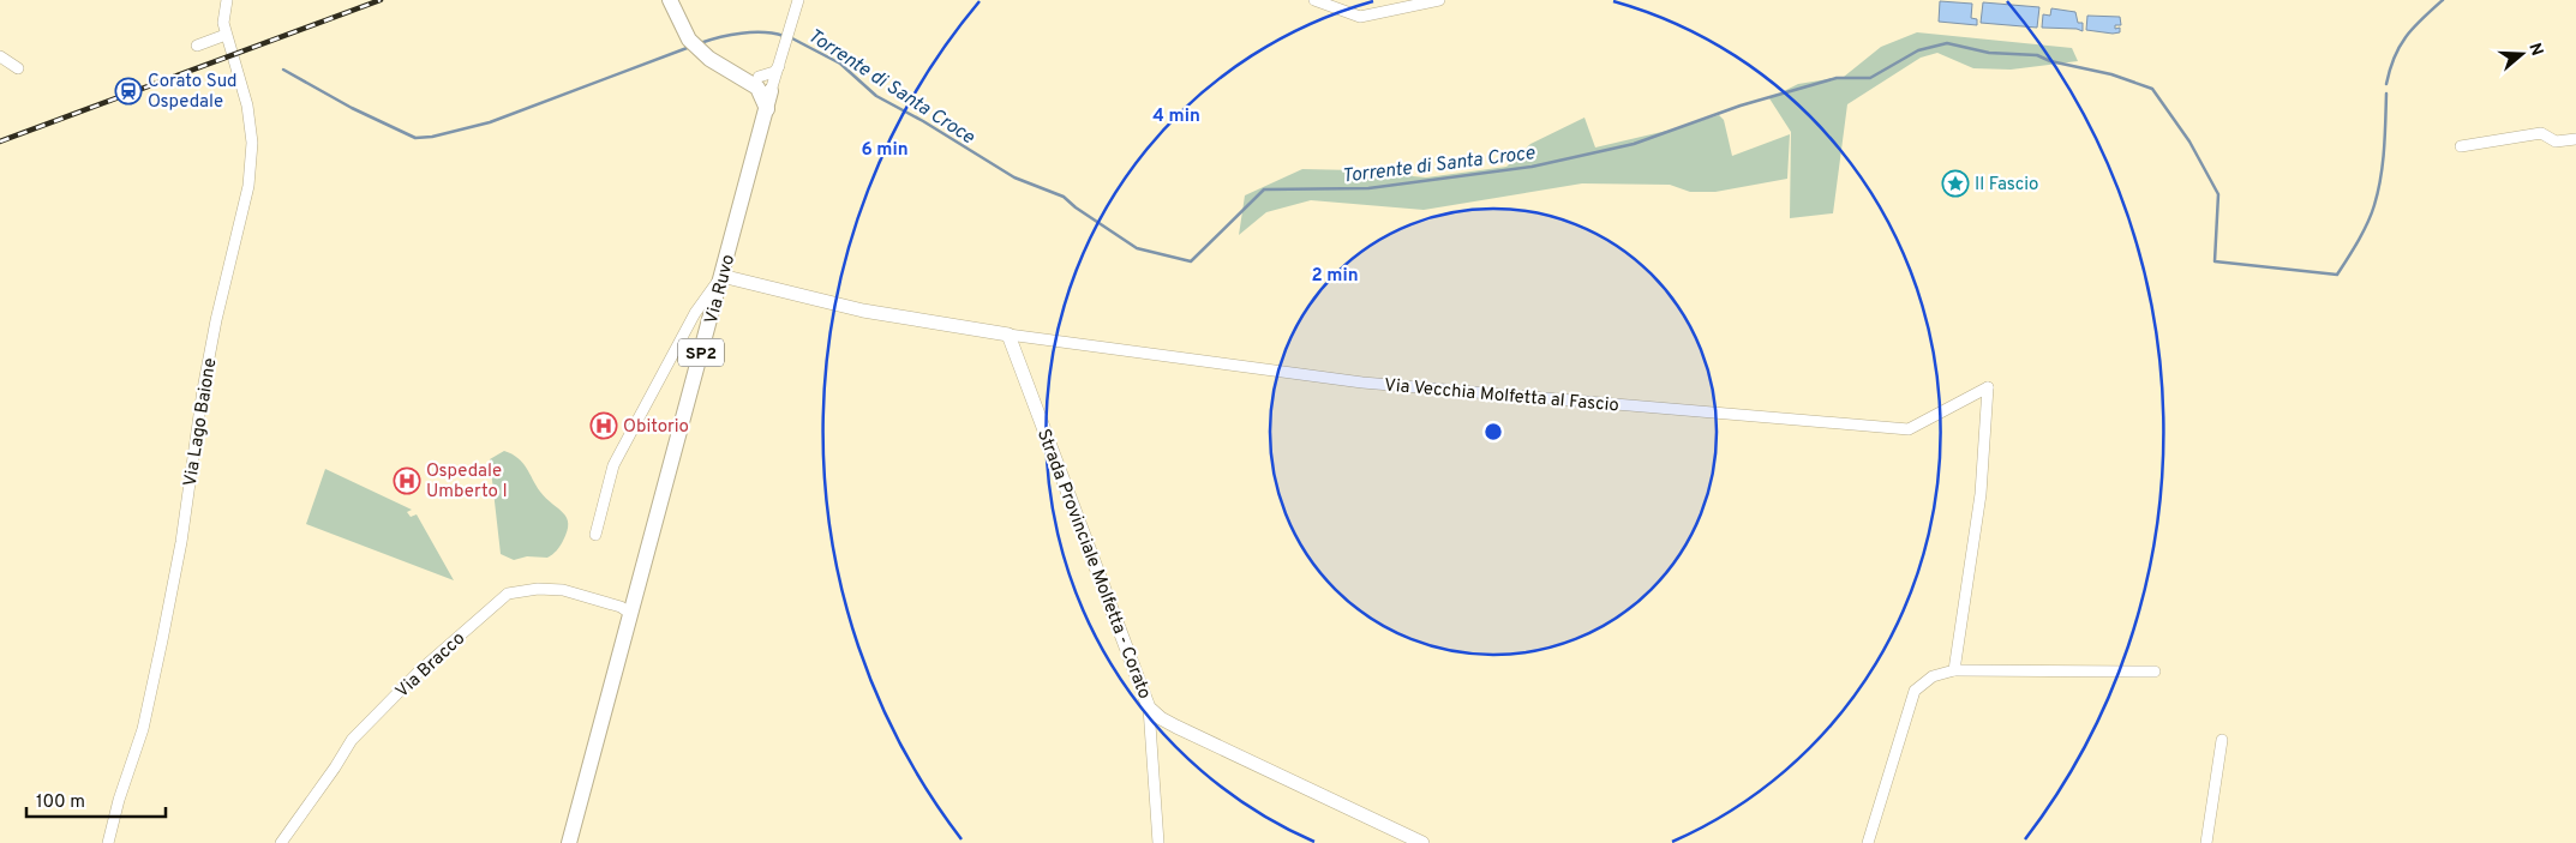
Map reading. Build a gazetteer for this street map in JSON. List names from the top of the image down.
{
  "streets": {
    "main road": ["Via Ruvo", "SP2"],
    "street": [
      "Via Vecchia Molfetta al Fascio",
      "Via Lago Baione",
      "Strada Provinciale Molfetta - Corato",
      "Via Bracco"
    ]
  },
  "crossings": [
    ["Via Ruvo", "SP2"],
    ["Via Ruvo", "Via Bracco"],
    ["SP2", "Via Bracco"],
    ["Via Vecchia Molfetta al Fascio", "Strada Provinciale Molfetta - Corato"]
  ],
  "water": ["Torrente di Santa Croce"],
  "places": {
    "station": ["Corato Sud Ospedale"],
    "place": ["Il Fascio"],
    "hospital": ["Obitorio", "Ospedale Umberto I"]
  },
  "scale_bar": "100 m",
  "north": "right",
  "rings": ["4 min", "6 min", "2 min"]
}
